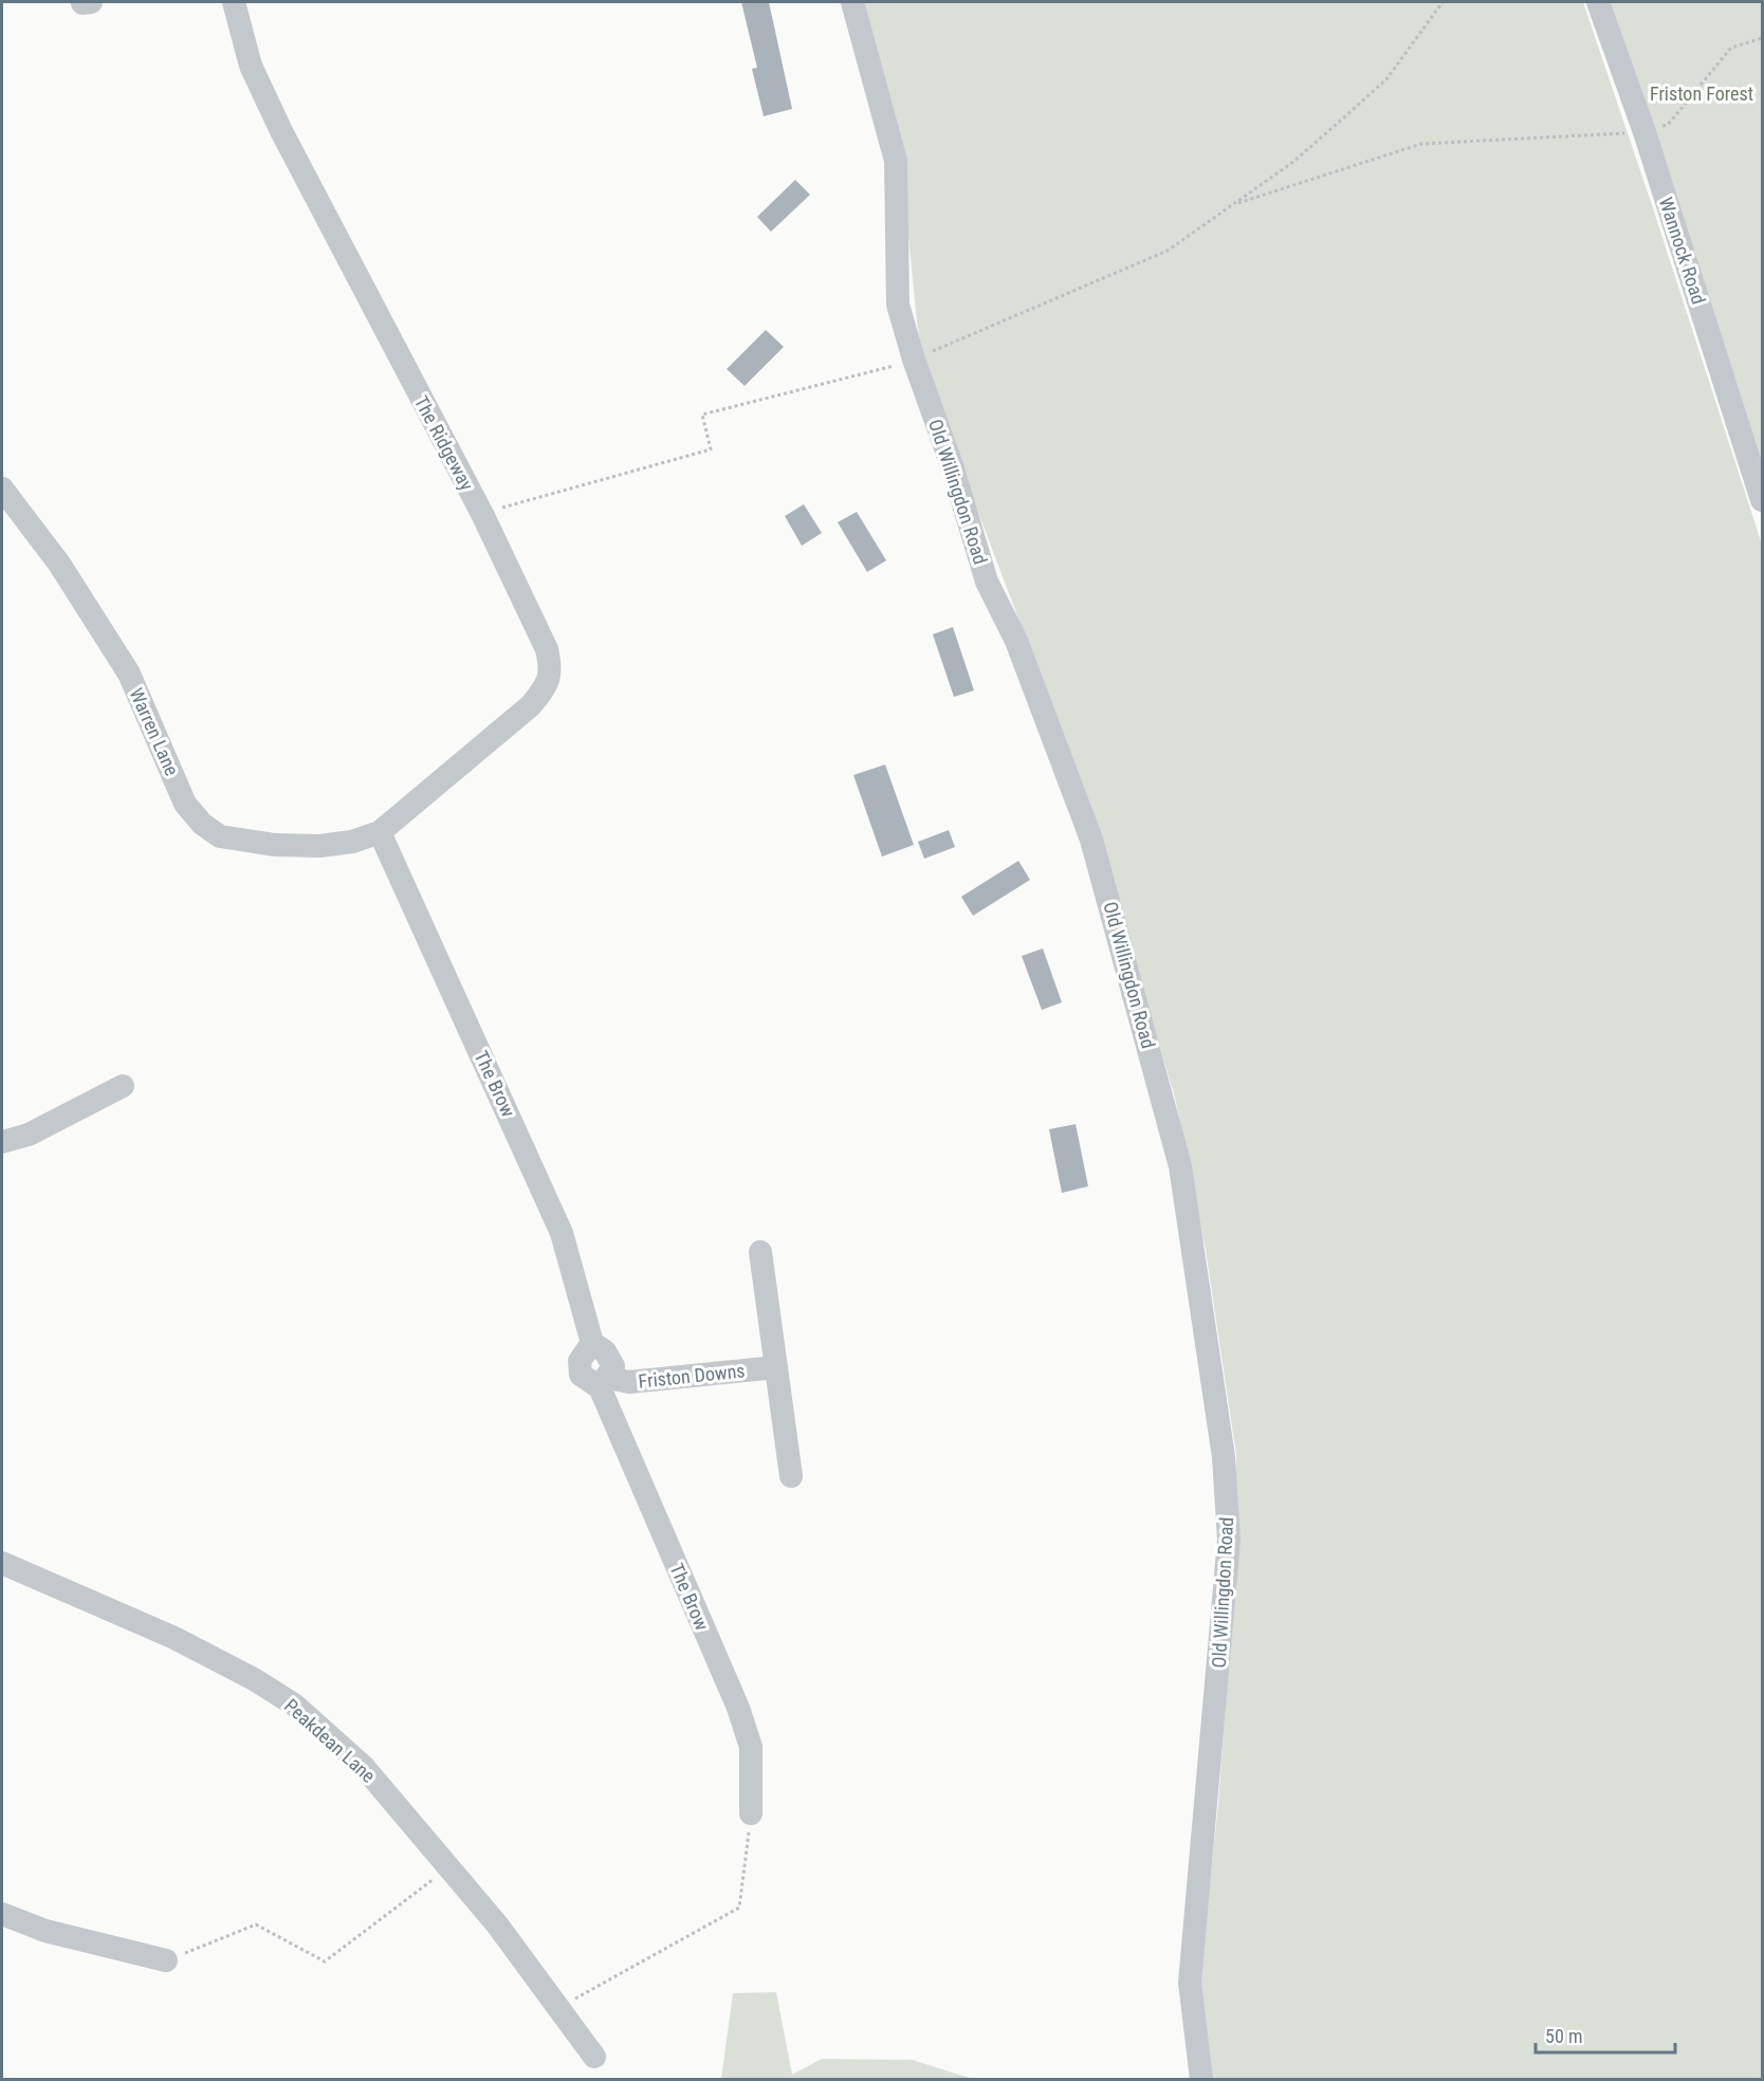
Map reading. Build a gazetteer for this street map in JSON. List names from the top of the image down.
{
  "streets": {
    "street": [
      "Wannock Road",
      "The Ridgeway",
      "Old Willingdon Road",
      "Warren Lane",
      "The Brow",
      "Friston Downs",
      "Peakdean Lane"
    ]
  },
  "crossings": [
    ["The Ridgeway", "Warren Lane"],
    ["The Ridgeway", "The Brow"],
    ["Warren Lane", "The Brow"],
    ["The Brow", "Friston Downs"]
  ],
  "parks": ["Friston Forest"],
  "scale_bar": "50 m"
}
